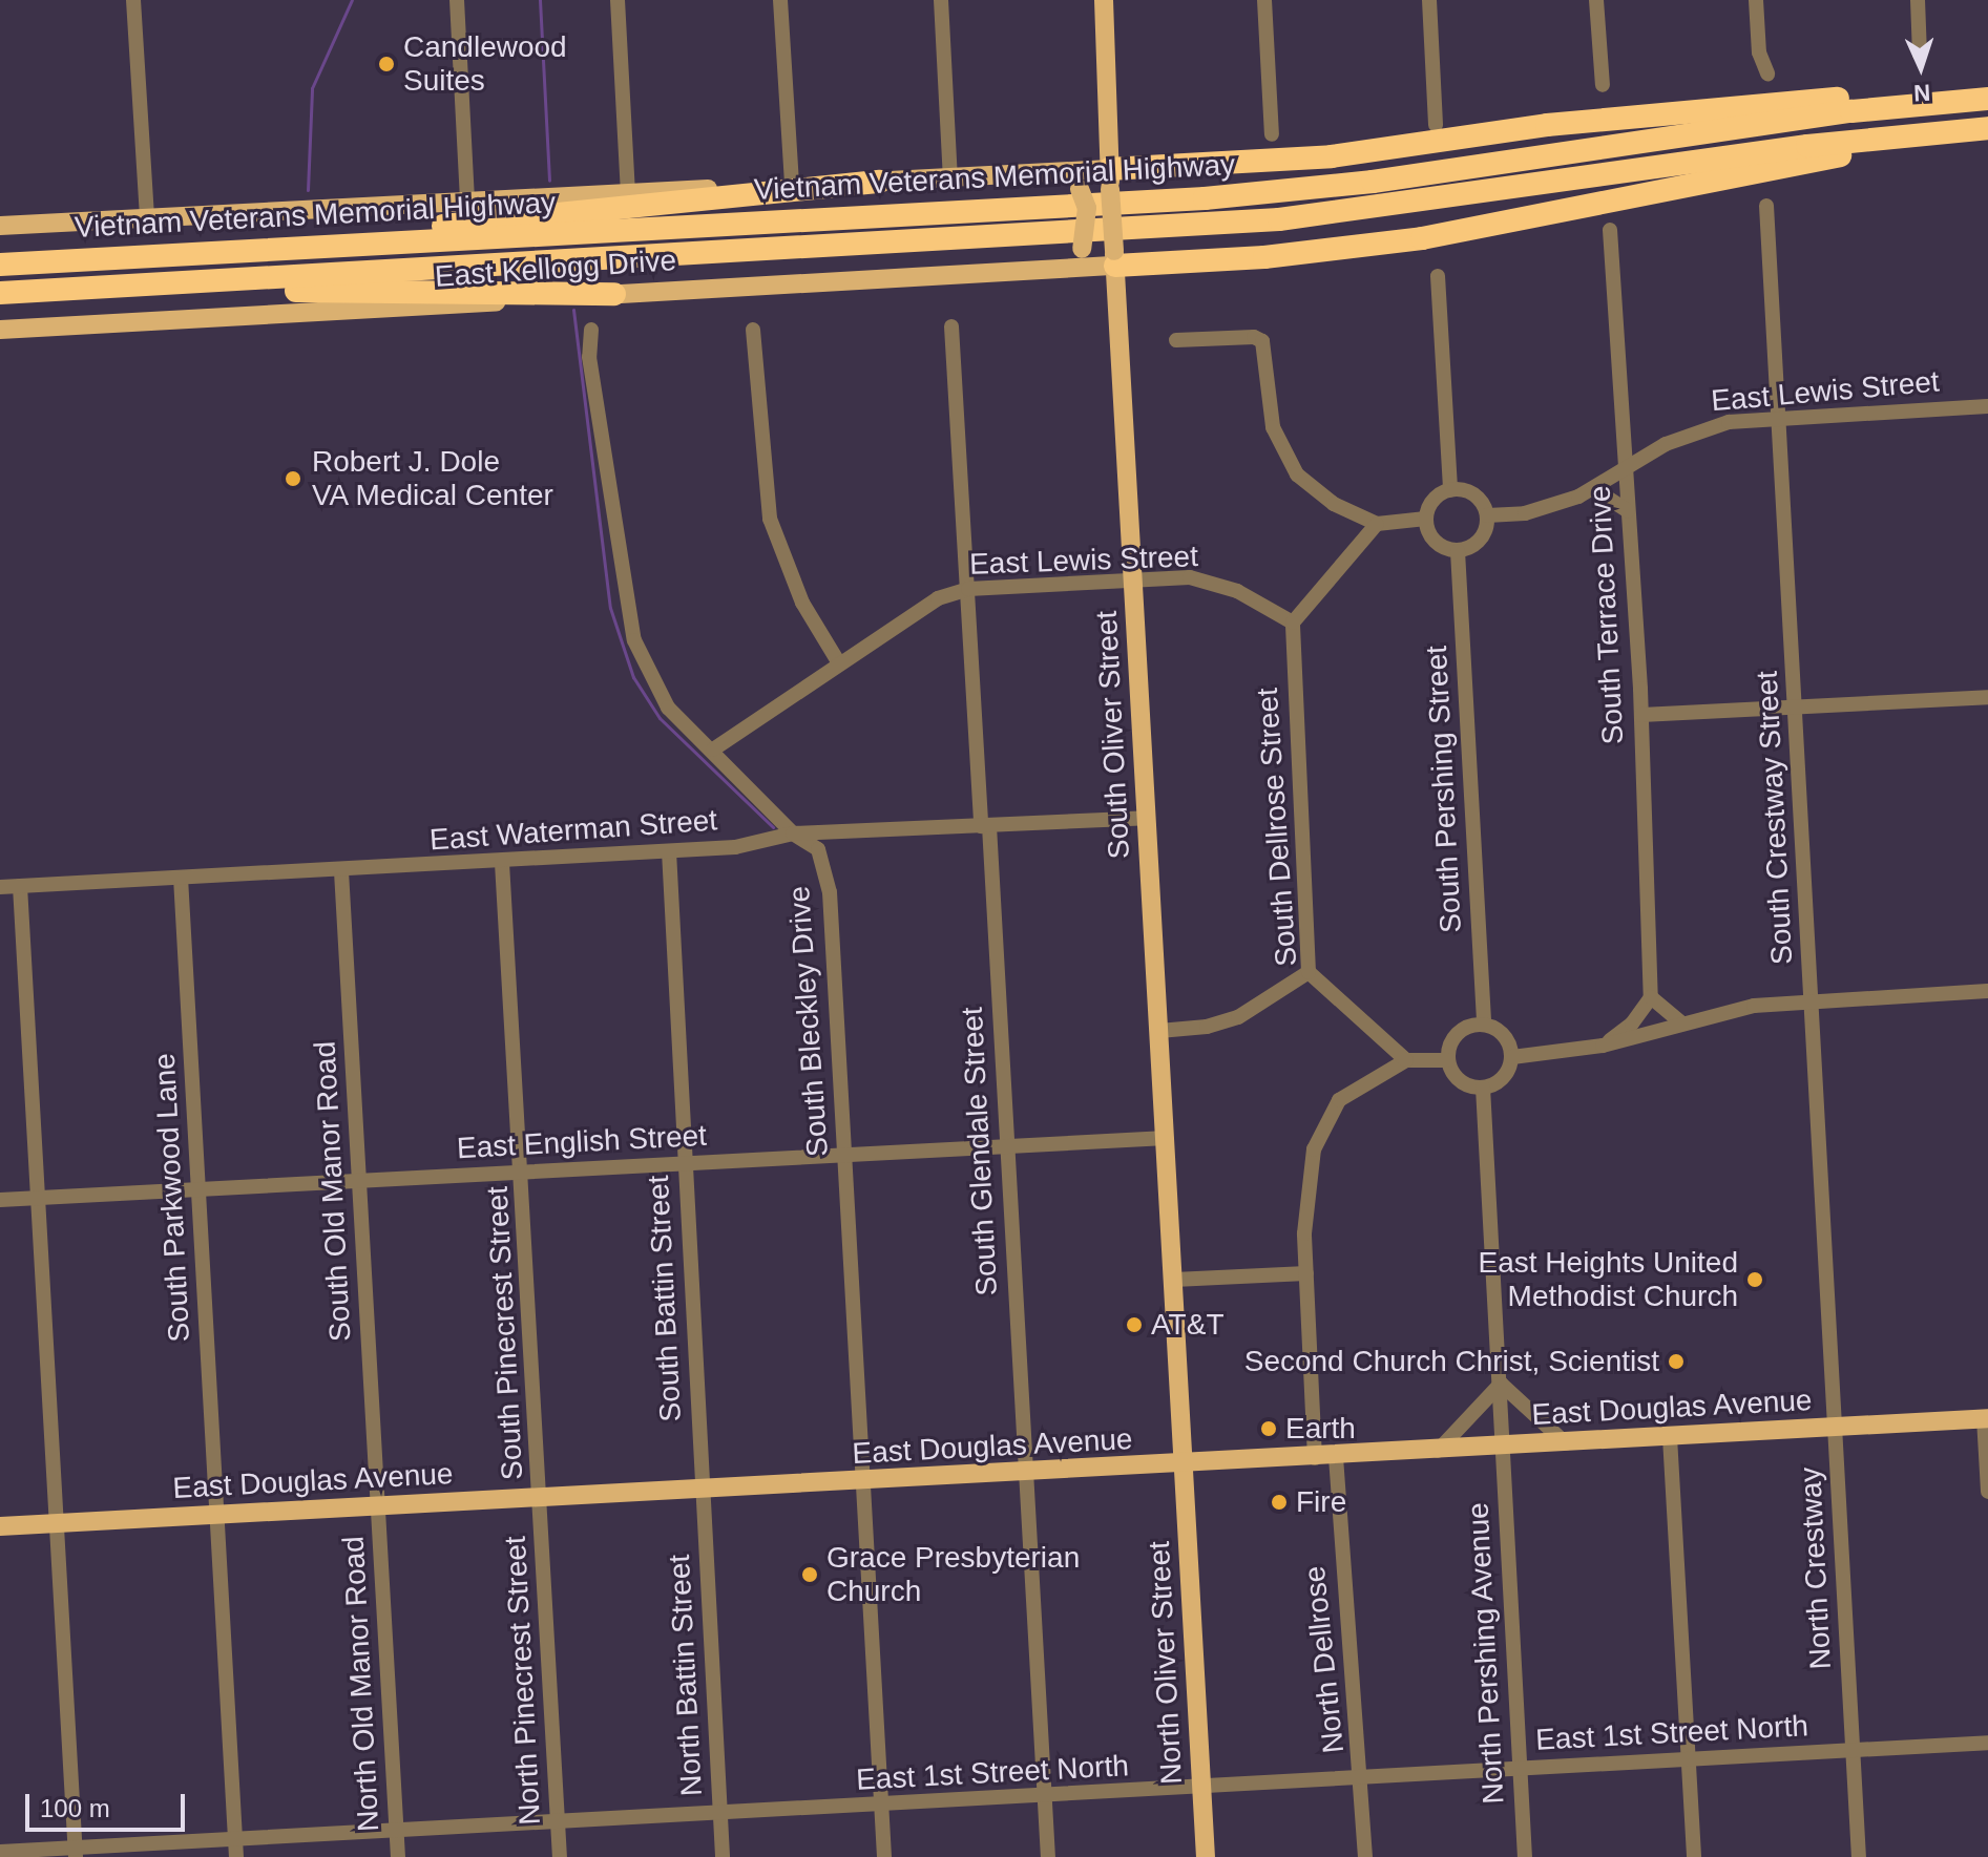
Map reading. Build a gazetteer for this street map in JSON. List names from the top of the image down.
{
  "streets": {
    "highway": ["Vietnam Veterans Memorial Highway"],
    "main road": [
      "East Kellogg Drive",
      "South Oliver Street",
      "East Douglas Avenue",
      "North Oliver Street"
    ],
    "street": [
      "East Lewis Street",
      "South Terrace Drive",
      "South Pershing Street",
      "South Crestway Street",
      "South Dellrose Street",
      "East Waterman Street",
      "South Bleckley Drive",
      "East English Street",
      "South Glendale Street",
      "South Old Manor Road",
      "South Parkwood Lane",
      "South Battin Street",
      "South Pinecrest Street",
      "North Crestway",
      "North Pershing Avenue",
      "North Dellrose",
      "North Battin Street",
      "North Pinecrest Street",
      "North Old Manor Road",
      "East 1st Street North"
    ]
  },
  "crossings": [
    ["East Kellogg Drive", "South Oliver Street"],
    ["East Lewis Street", "South Terrace Drive"],
    ["East Lewis Street", "South Oliver Street"],
    ["East Lewis Street", "South Pershing Street"],
    ["East Lewis Street", "South Crestway Street"],
    ["East Lewis Street", "South Dellrose Street"],
    ["East Lewis Street", "South Bleckley Drive"],
    ["East Lewis Street", "South Glendale Street"],
    ["South Oliver Street", "East Waterman Street"],
    ["South Oliver Street", "East English Street"],
    ["South Oliver Street", "East Douglas Avenue"],
    ["South Oliver Street", "North Oliver Street"],
    ["South Crestway Street", "East Douglas Avenue"],
    ["South Crestway Street", "North Crestway"],
    ["East Waterman Street", "South Bleckley Drive"],
    ["East Waterman Street", "South Glendale Street"],
    ["East Waterman Street", "South Old Manor Road"],
    ["East Waterman Street", "South Parkwood Lane"],
    ["East Waterman Street", "South Battin Street"],
    ["East Waterman Street", "South Pinecrest Street"],
    ["South Bleckley Drive", "East English Street"],
    ["South Bleckley Drive", "East Douglas Avenue"],
    ["South Bleckley Drive", "East 1st Street North"],
    ["East English Street", "South Glendale Street"],
    ["East English Street", "South Old Manor Road"],
    ["East English Street", "South Parkwood Lane"],
    ["East English Street", "South Battin Street"],
    ["East English Street", "South Pinecrest Street"],
    ["South Glendale Street", "East Douglas Avenue"],
    ["South Glendale Street", "East 1st Street North"],
    ["South Old Manor Road", "East Douglas Avenue"],
    ["South Old Manor Road", "North Old Manor Road"],
    ["South Parkwood Lane", "East Douglas Avenue"],
    ["South Parkwood Lane", "East 1st Street North"],
    ["South Battin Street", "East Douglas Avenue"],
    ["South Battin Street", "North Battin Street"],
    ["South Pinecrest Street", "East Douglas Avenue"],
    ["South Pinecrest Street", "North Pinecrest Street"],
    ["East Douglas Avenue", "North Crestway"],
    ["East Douglas Avenue", "North Pershing Avenue"],
    ["East Douglas Avenue", "North Dellrose"],
    ["East Douglas Avenue", "North Oliver Street"],
    ["East Douglas Avenue", "North Battin Street"],
    ["East Douglas Avenue", "North Pinecrest Street"],
    ["East Douglas Avenue", "North Old Manor Road"],
    ["North Crestway", "East 1st Street North"],
    ["North Pershing Avenue", "East 1st Street North"],
    ["North Dellrose", "East 1st Street North"],
    ["North Oliver Street", "East 1st Street North"],
    ["North Battin Street", "East 1st Street North"],
    ["North Pinecrest Street", "East 1st Street North"],
    ["North Old Manor Road", "East 1st Street North"]
  ],
  "places": [
    "Candlewood Suites",
    "Robert J. Dole VA Medical Center",
    "East Heights United Methodist Church",
    "AT&T",
    "Second Church Christ, Scientist",
    "Earth",
    "Fire",
    "Grace Presbyterian Church"
  ],
  "scale_bar": "100 m",
  "north": "bottom"
}
